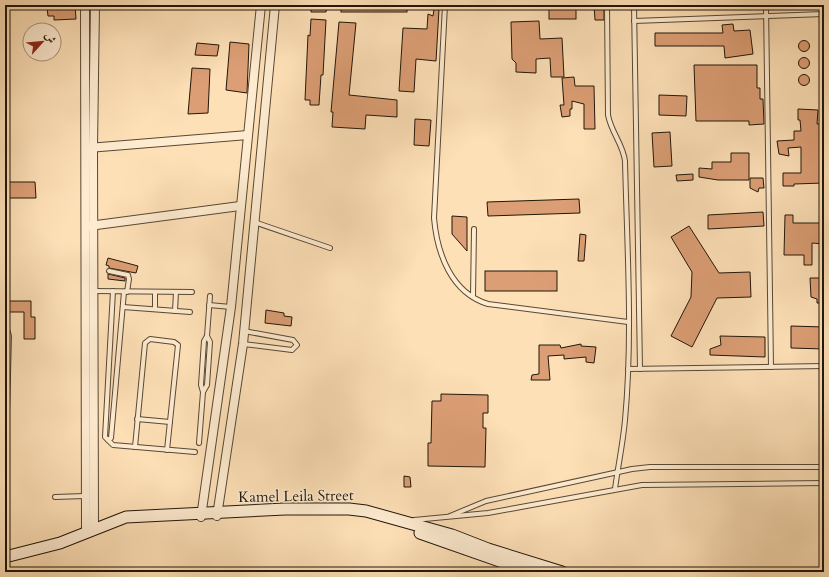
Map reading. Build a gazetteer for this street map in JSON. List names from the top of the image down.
{
  "streets": {
    "street": ["Kamel Leila Street"]
  },
  "north": "top right"
}
